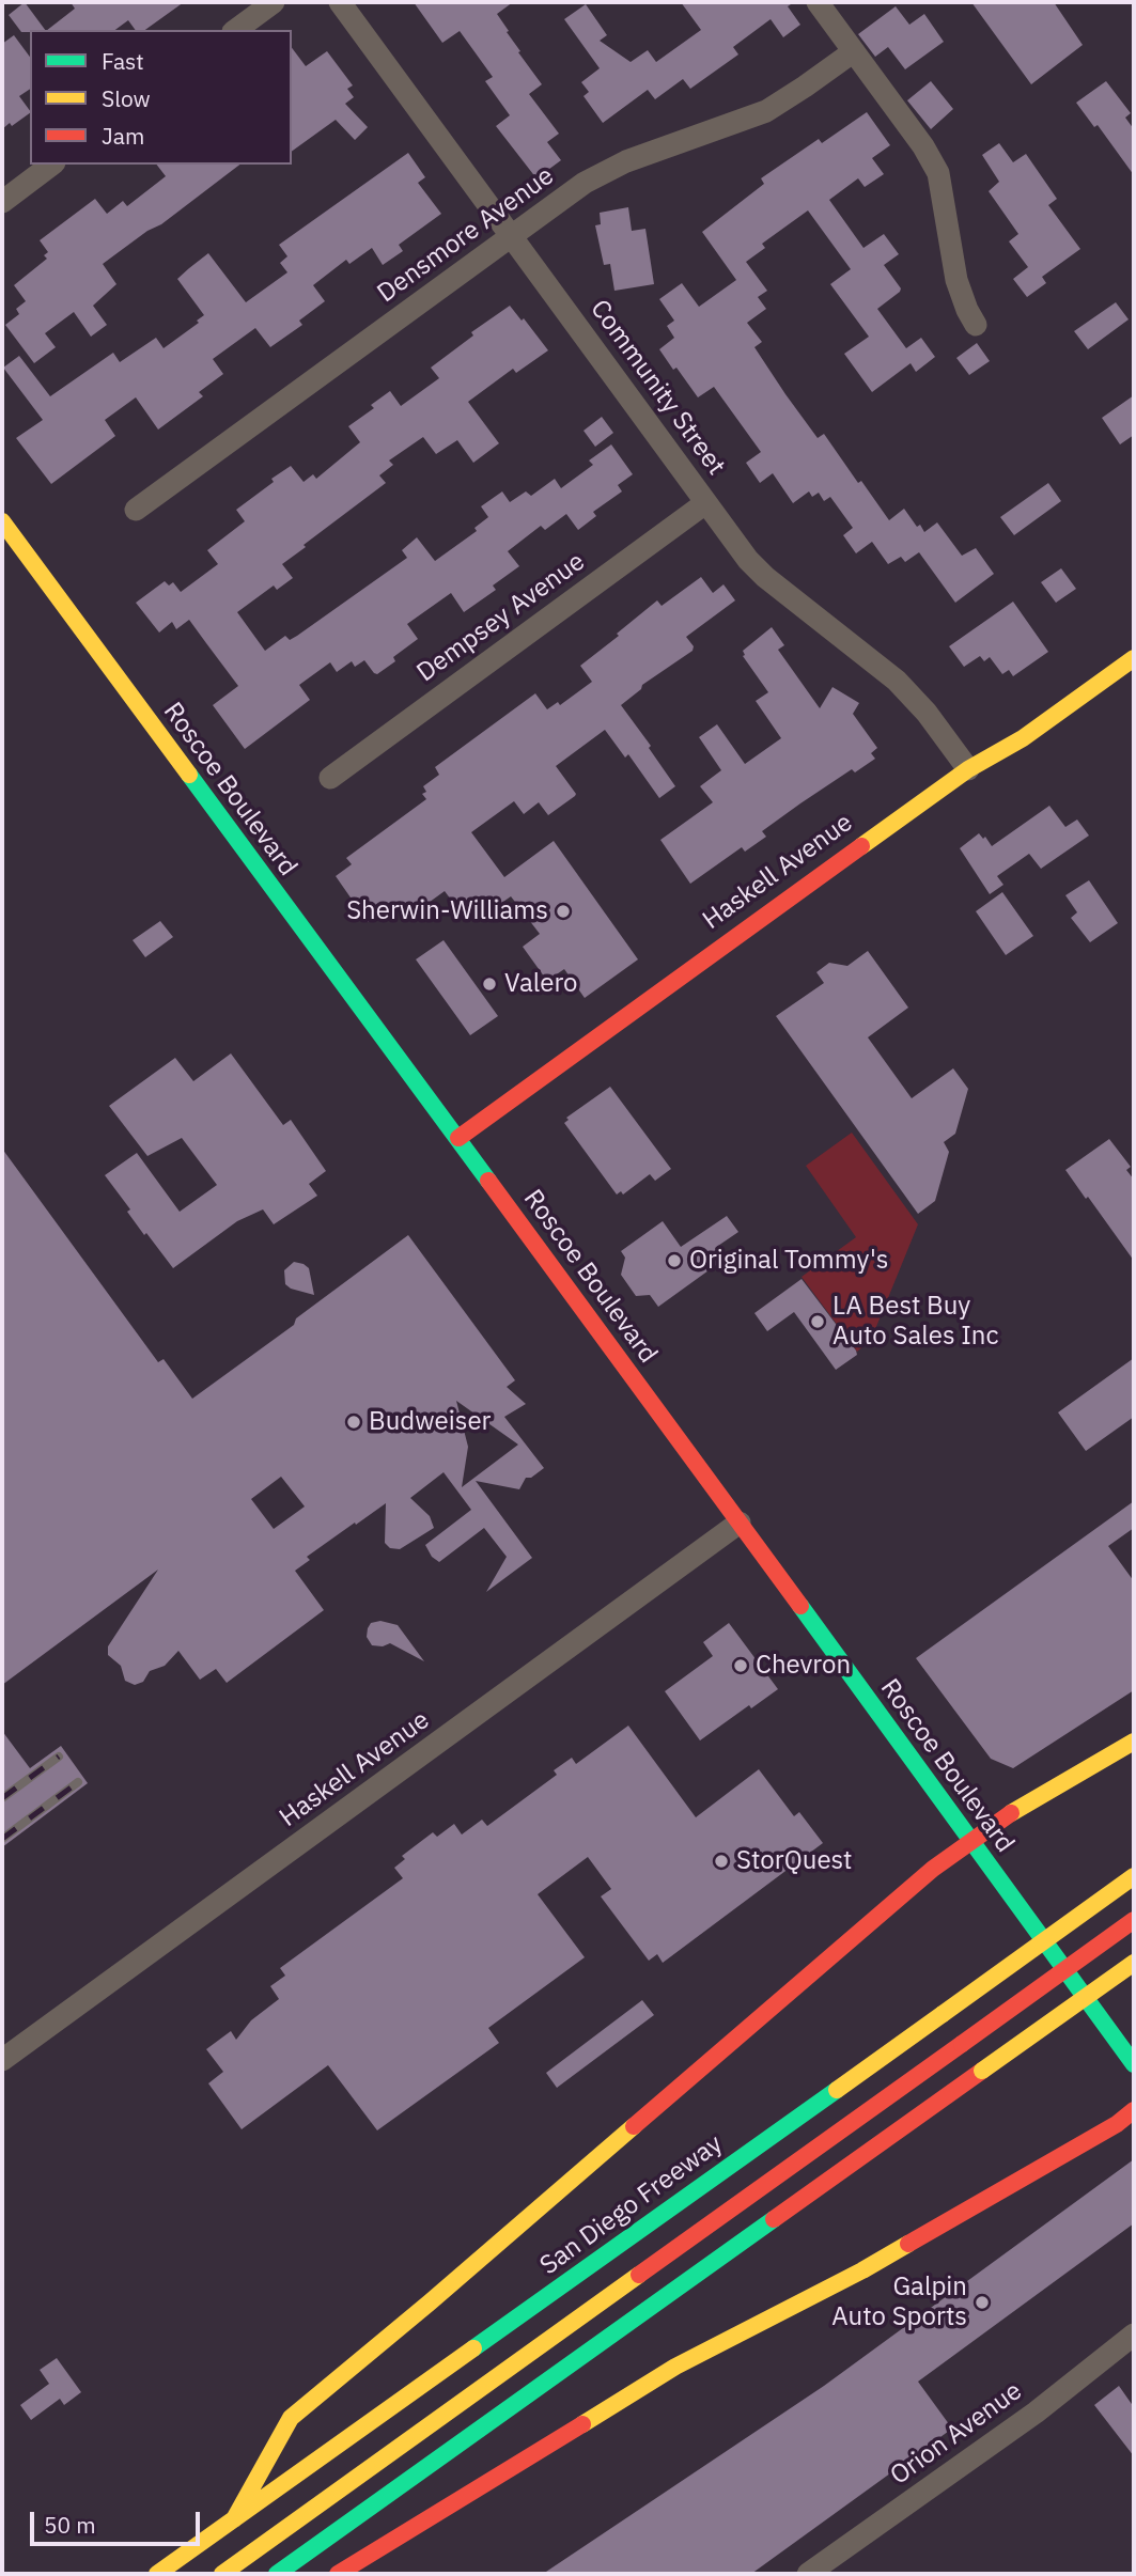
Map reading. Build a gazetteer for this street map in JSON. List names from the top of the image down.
{
  "streets": {
    "main road": ["Roscoe Boulevard", "Haskell Avenue", "San Diego Freeway"],
    "street": [
      "Densmore Avenue",
      "Community Street",
      "Dempsey Avenue",
      "Orion Avenue"
    ]
  },
  "crossings": [
    ["Densmore Avenue", "Community Street"],
    ["Community Street", "Dempsey Avenue"],
    ["Community Street", "Haskell Avenue"],
    ["Roscoe Boulevard", "Haskell Avenue"]
  ],
  "places": [
    "Sherwin-Williams",
    "Valero",
    "Original Tommy's",
    "LA Best Buy Auto Sales Inc",
    "Budweiser",
    "Chevron",
    "StorQuest",
    "Galpin Auto Sports"
  ],
  "legend": ["Fast", "Slow", "Jam"],
  "scale_bar": "50 m"
}
